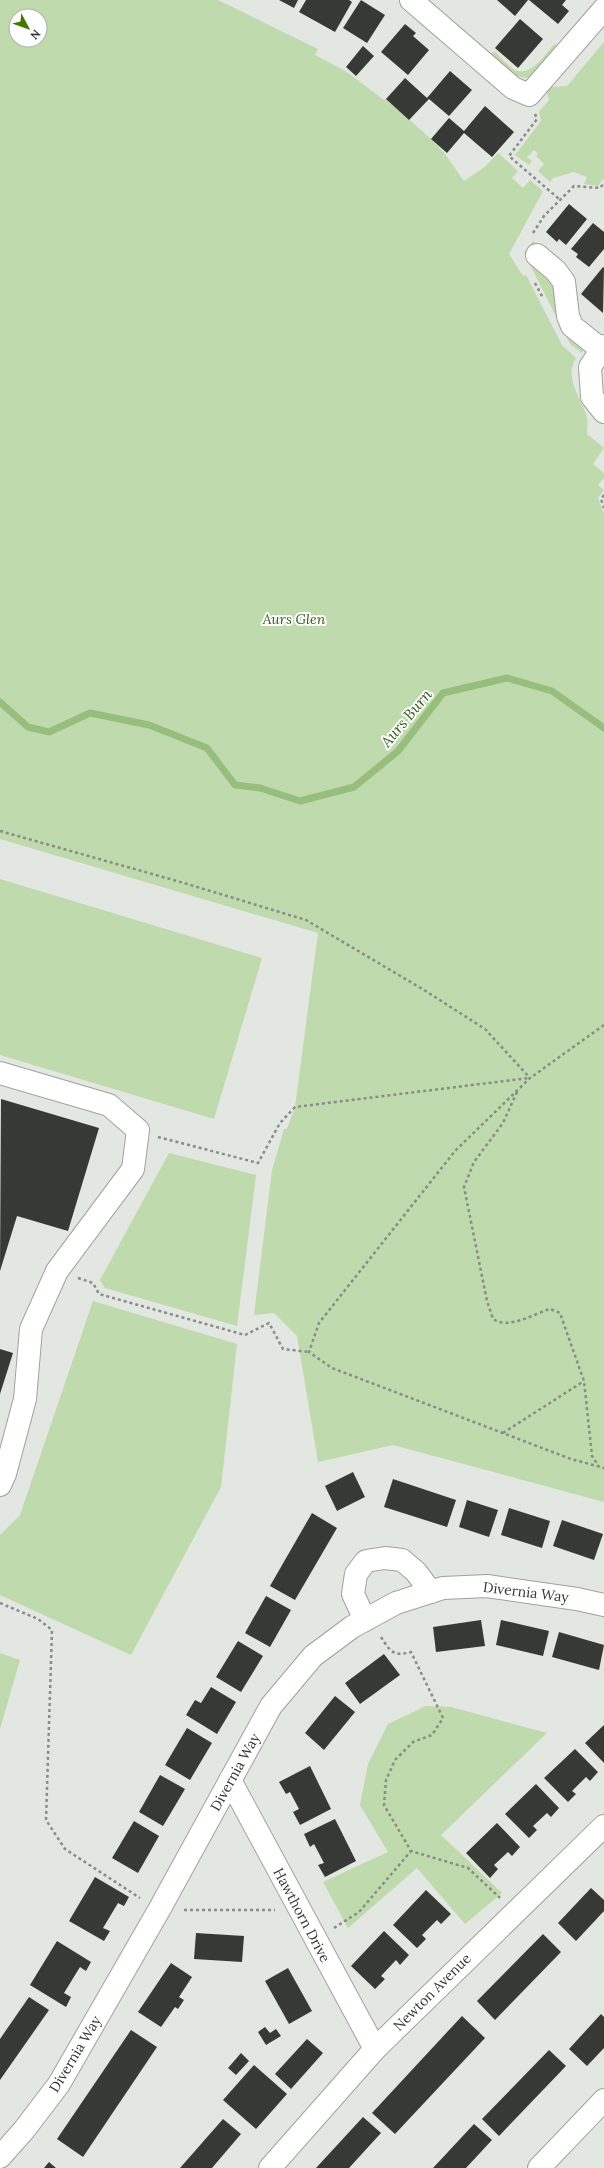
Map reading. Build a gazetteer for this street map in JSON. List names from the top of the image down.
{
  "streets": {
    "street": ["Divernia Way", "Hawthorn Drive", "Newton Avenue"]
  },
  "crossings": [
    ["Divernia Way", "Hawthorn Drive"],
    ["Hawthorn Drive", "Newton Avenue"]
  ],
  "water": ["Aurs Burn"],
  "parks": ["Aurs Glen"],
  "north": "bottom right"
}
